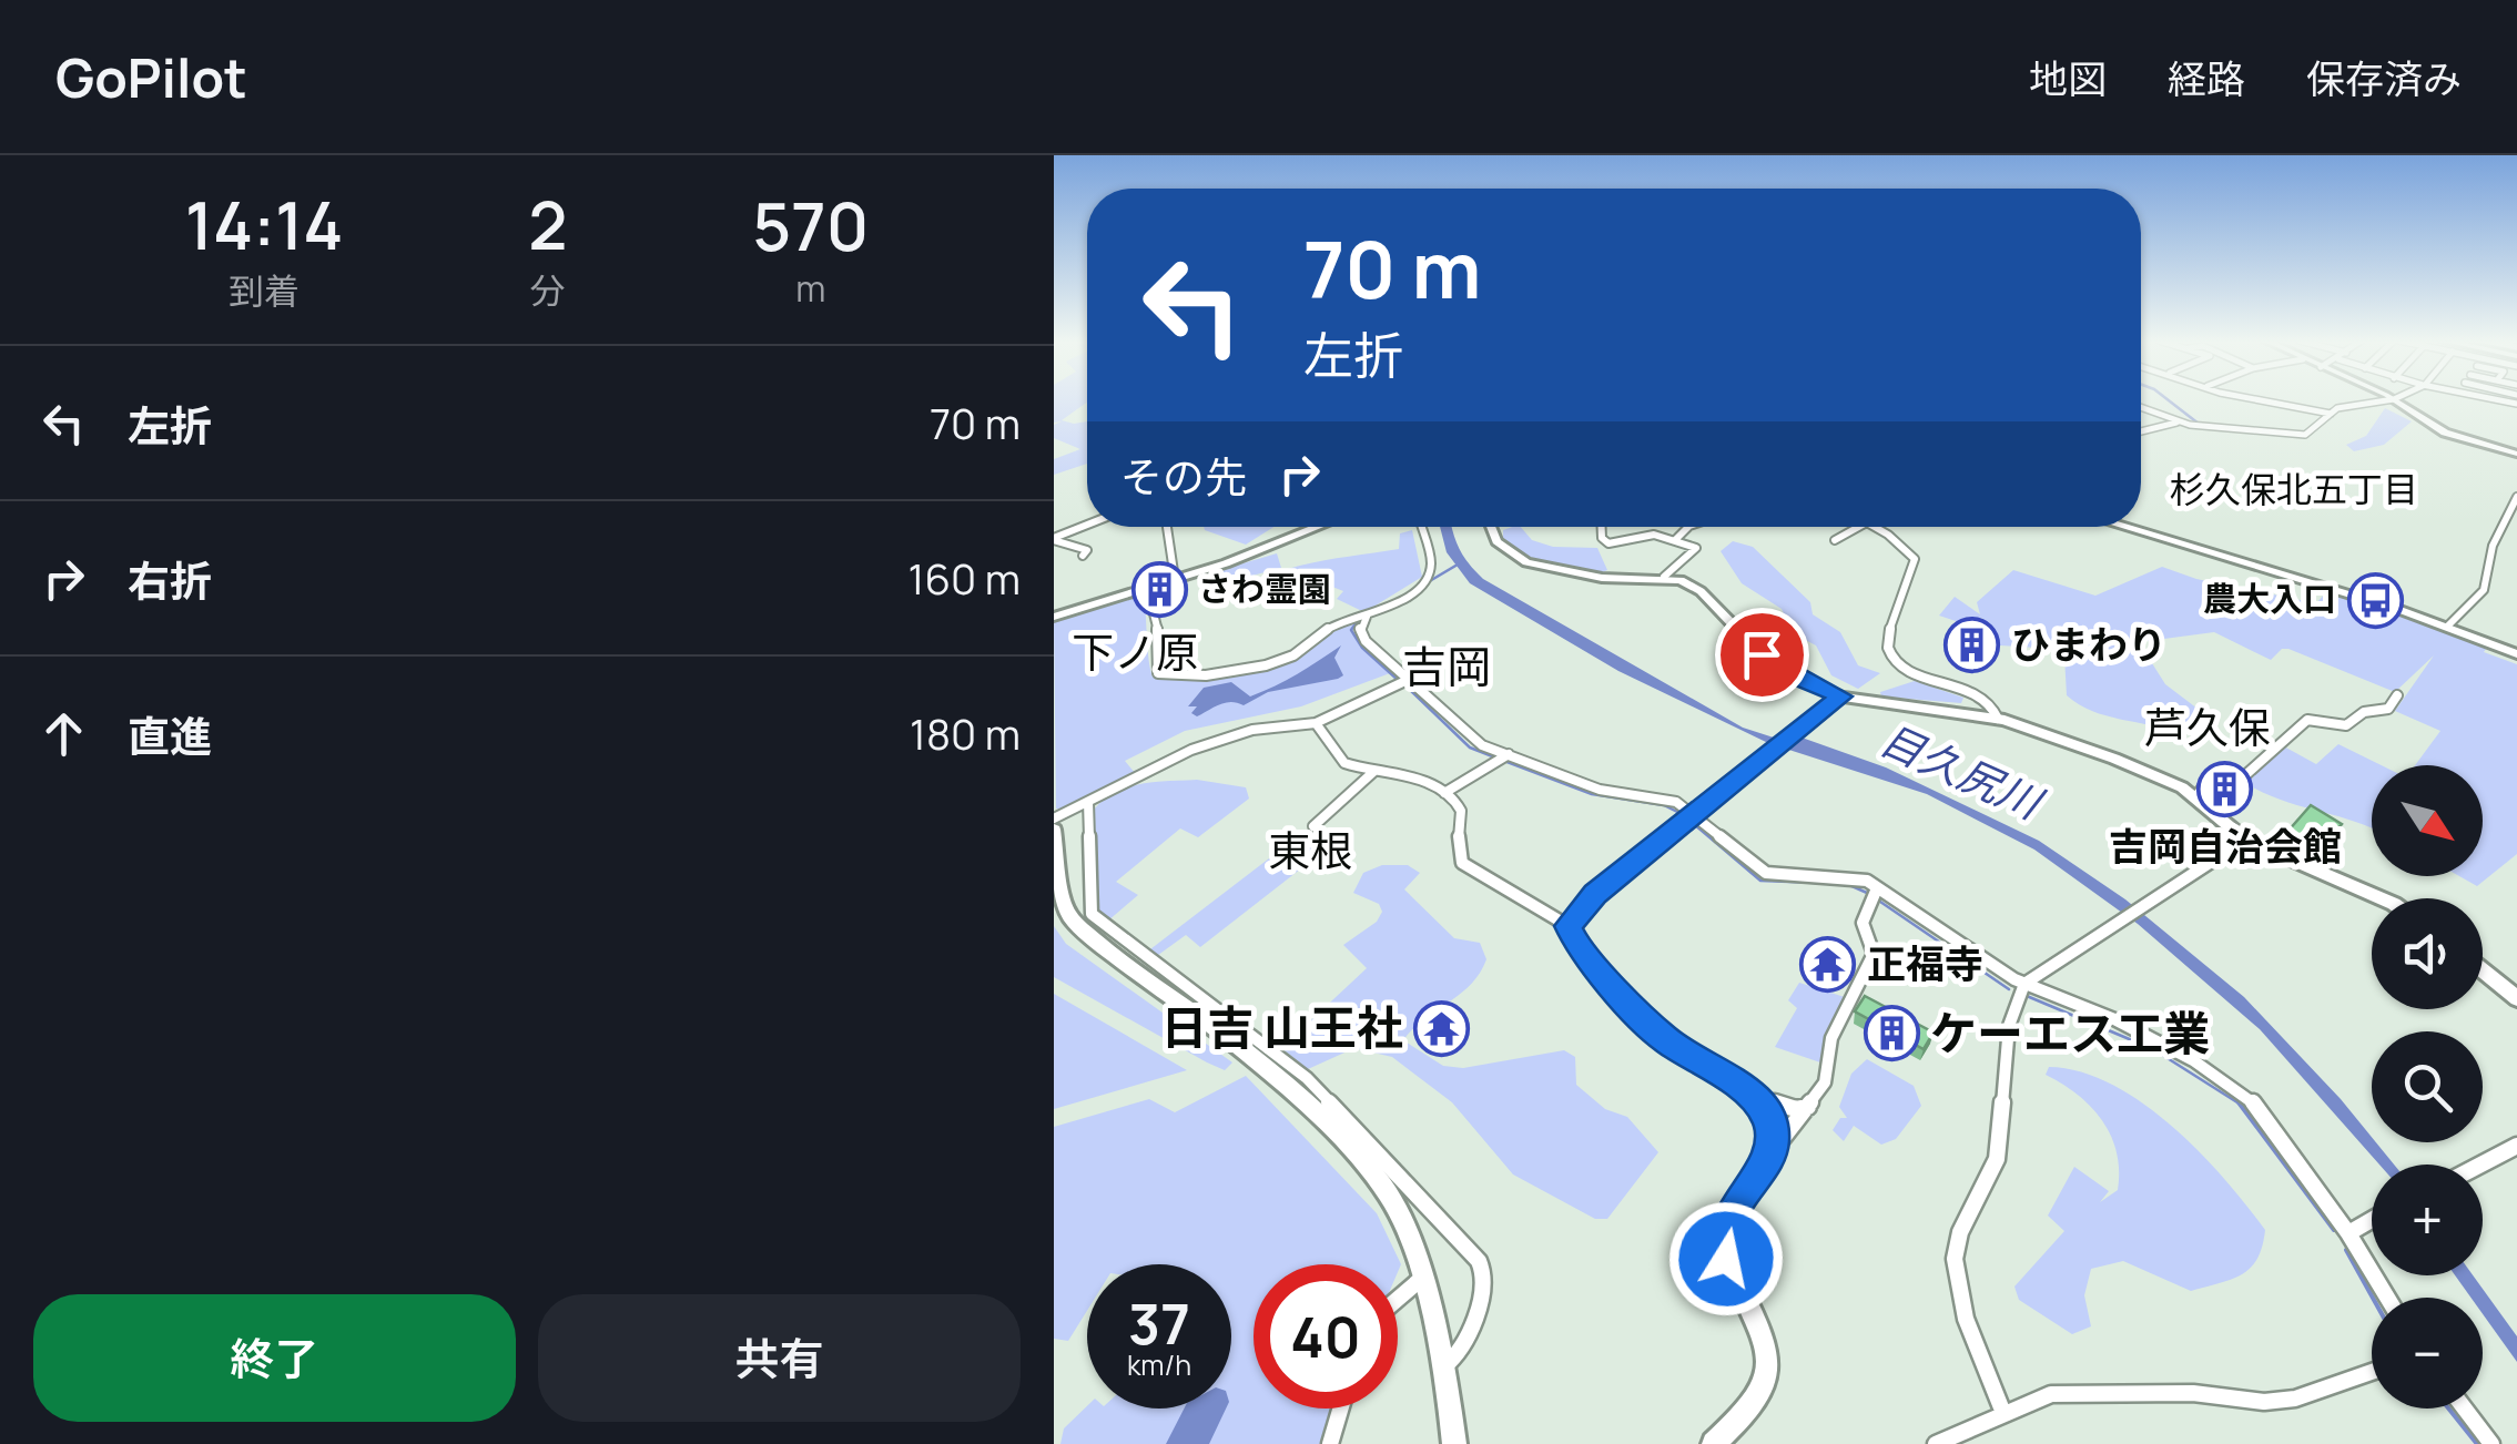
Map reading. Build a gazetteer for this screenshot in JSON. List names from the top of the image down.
{
  "districts": [
    "杉久保北五丁目",
    "下ノ原",
    "吉岡",
    "芦久保",
    "東根"
  ],
  "water": ["目久尻川"],
  "places": {
    "building": [
      "さわ霊園",
      "ひまわり",
      "吉岡自治会館",
      "ケーエス工業"
    ],
    "bus stop": ["農大入口"],
    "temple": ["正福寺", "日吉 山王社"]
  },
  "north": "bottom right",
  "page": {
    "header": "GoPilot",
    "nav": ["地図", "経路", "保存済み"],
    "eta": [
      "14:14",
      "到着",
      "2",
      "分",
      "570",
      "m"
    ],
    "turn": ["70 m", "左折"],
    "list": [
      {
        "name": "左折",
        "value": "70 m"
      },
      {
        "name": "右折",
        "value": "160 m"
      },
      {
        "name": "直進",
        "value": "180 m"
      }
    ],
    "then": "その先",
    "map_buttons": ["+", "−"],
    "speed": "37 km/h",
    "limit": "40",
    "buttons": ["終了", "共有"]
  }
}
